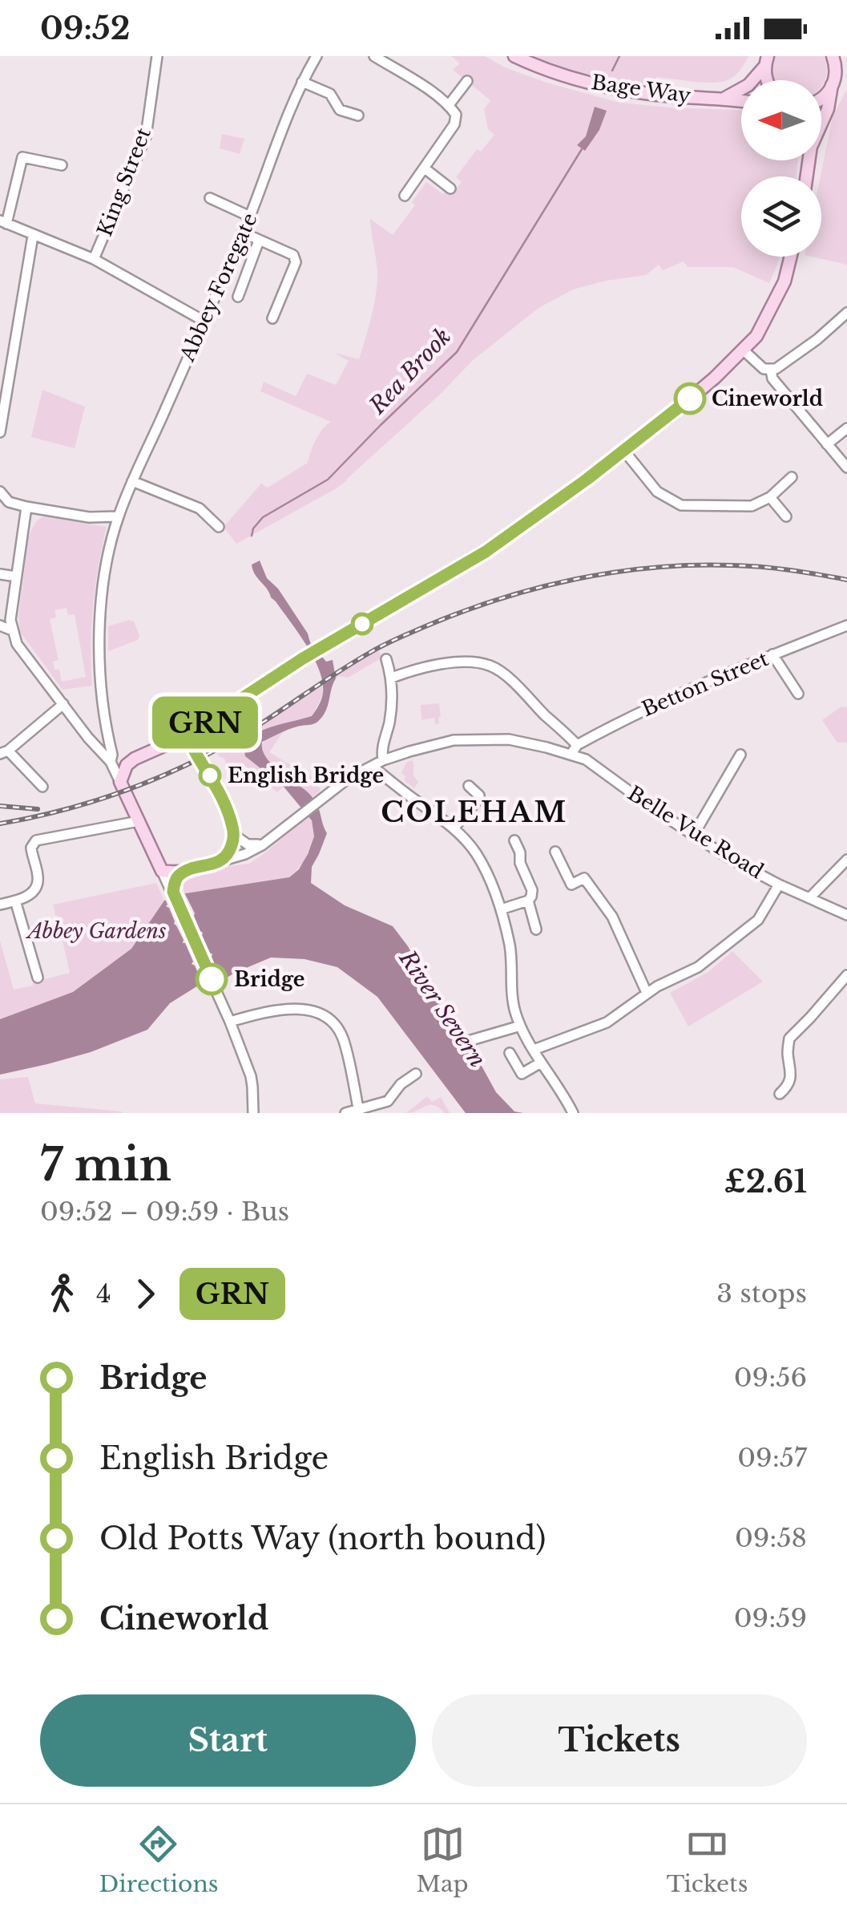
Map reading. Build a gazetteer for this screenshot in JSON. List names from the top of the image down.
{
  "streets": {
    "main road": ["Bage Way", "Abbey Foregate"],
    "street": ["King Street", "Betton Street", "Belle Vue Road"]
  },
  "crossings": [
    ["Betton Street", "Belle Vue Road"]
  ],
  "districts": ["COLEHAM"],
  "water": ["Rea Brook", "River Severn"],
  "parks": ["Abbey Gardens"],
  "places": ["Cineworld", "English Bridge", "Bridge"],
  "lines": ["bus line GRN"],
  "north": "left",
  "page": {
    "status": "09:52",
    "on_map": "GRN",
    "heading": ["7 min", "09:52 – 09:59 · Bus", "£2.61"],
    "legs": ["4", "GRN", "3 stops"],
    "list": [
      {
        "name": "Bridge",
        "value": "09:56"
      },
      {
        "name": "English Bridge",
        "value": "09:57"
      },
      {
        "name": "Old Potts Way (north bound)",
        "value": "09:58"
      },
      {
        "name": "Cineworld",
        "value": "09:59"
      }
    ],
    "buttons": ["Start", "Tickets"],
    "tabs": ["Directions", "Map", "Tickets"]
  }
}
